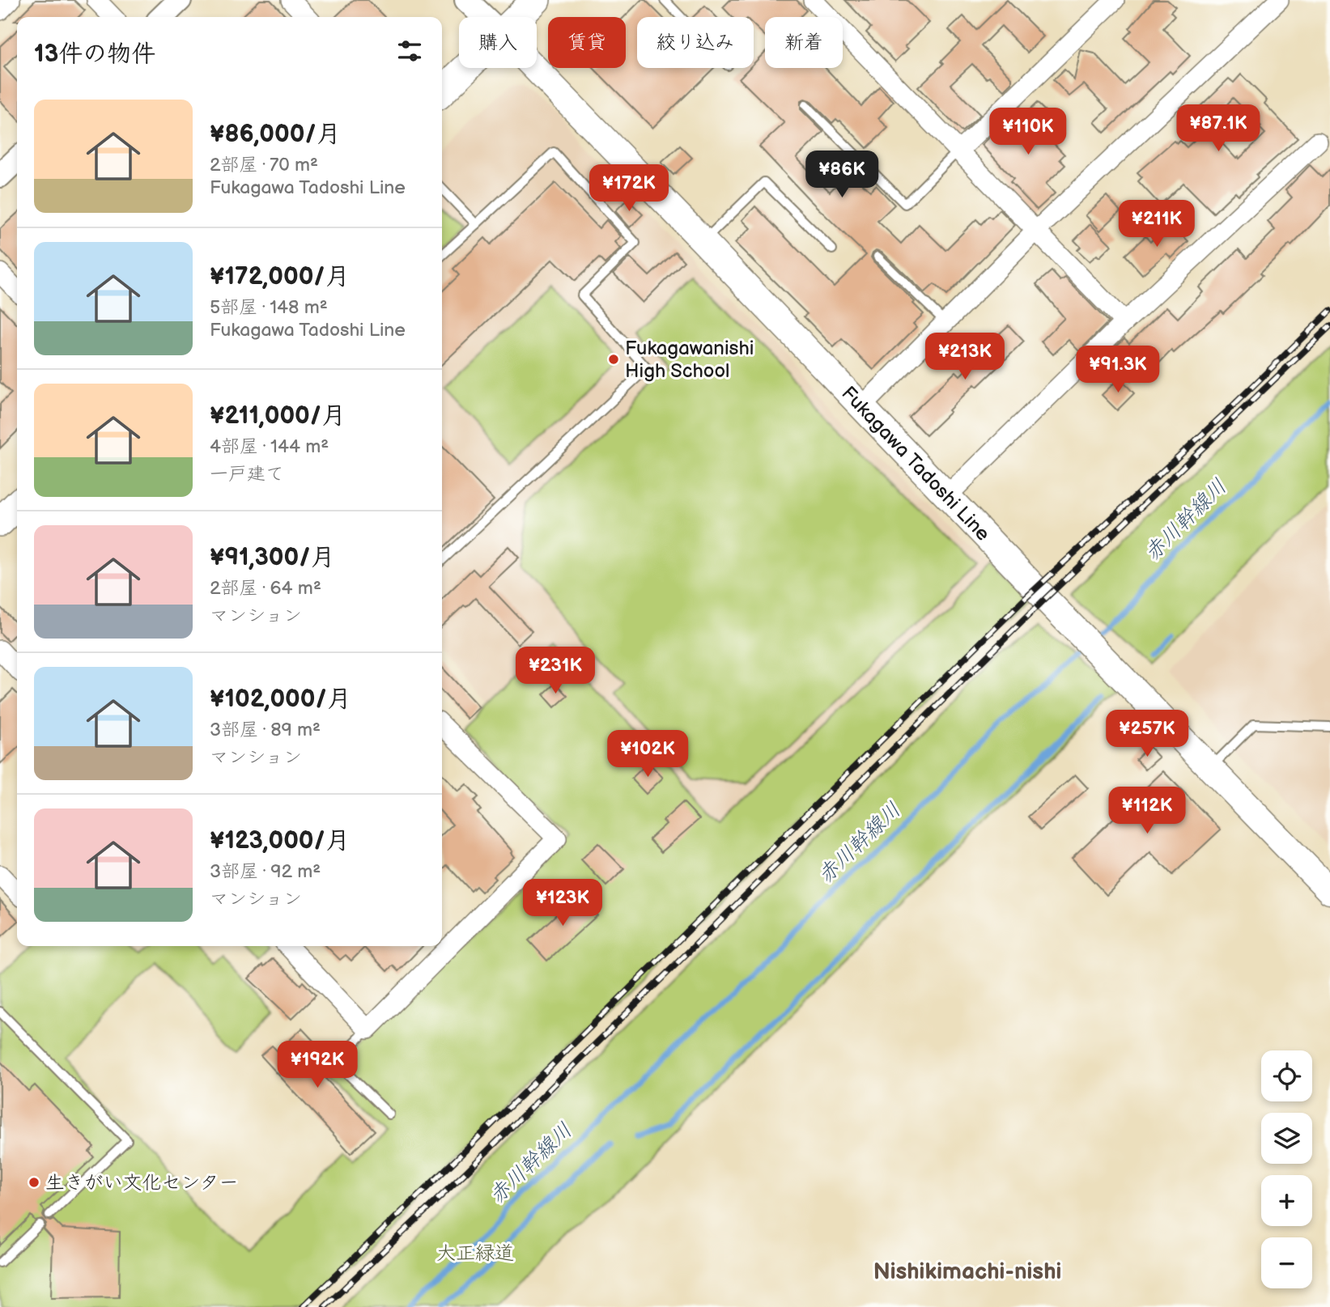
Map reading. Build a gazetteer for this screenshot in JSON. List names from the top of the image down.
{
  "streets": {
    "main road": ["Fukagawa Tadoshi Line"]
  },
  "districts": ["Nishikimachi-nishi"],
  "water": ["赤川幹線川"],
  "parks": ["大正緑道"],
  "places": ["Fukagawanishi High School", "生きがい文化センター"],
  "page": {
    "chip": [
      "購入",
      "賃貸",
      "絞り込み",
      "新着"
    ],
    "heading": "13件の物件",
    "list": [
      {
        "name": "¥86,000/月",
        "note": "2部屋 · 70 m² · Fukagawa Tadoshi Line"
      },
      {
        "name": "¥172,000/月",
        "note": "5部屋 · 148 m² · Fukagawa Tadoshi Line"
      },
      {
        "name": "¥211,000/月",
        "note": "4部屋 · 144 m² · 一戸建て"
      },
      {
        "name": "¥91,300/月",
        "note": "2部屋 · 64 m² · マンション"
      },
      {
        "name": "¥102,000/月",
        "note": "3部屋 · 89 m² · マンション"
      },
      {
        "name": "¥123,000/月",
        "note": "3部屋 · 92 m² · マンション"
      }
    ],
    "price": [
      "¥87.1K",
      "¥110K",
      "¥86K",
      "¥172K",
      "¥211K",
      "¥213K",
      "¥91.3K",
      "¥231K",
      "¥257K",
      "¥102K",
      "¥112K",
      "¥123K",
      "¥192K"
    ],
    "map_buttons": ["+", "−"]
  }
}
